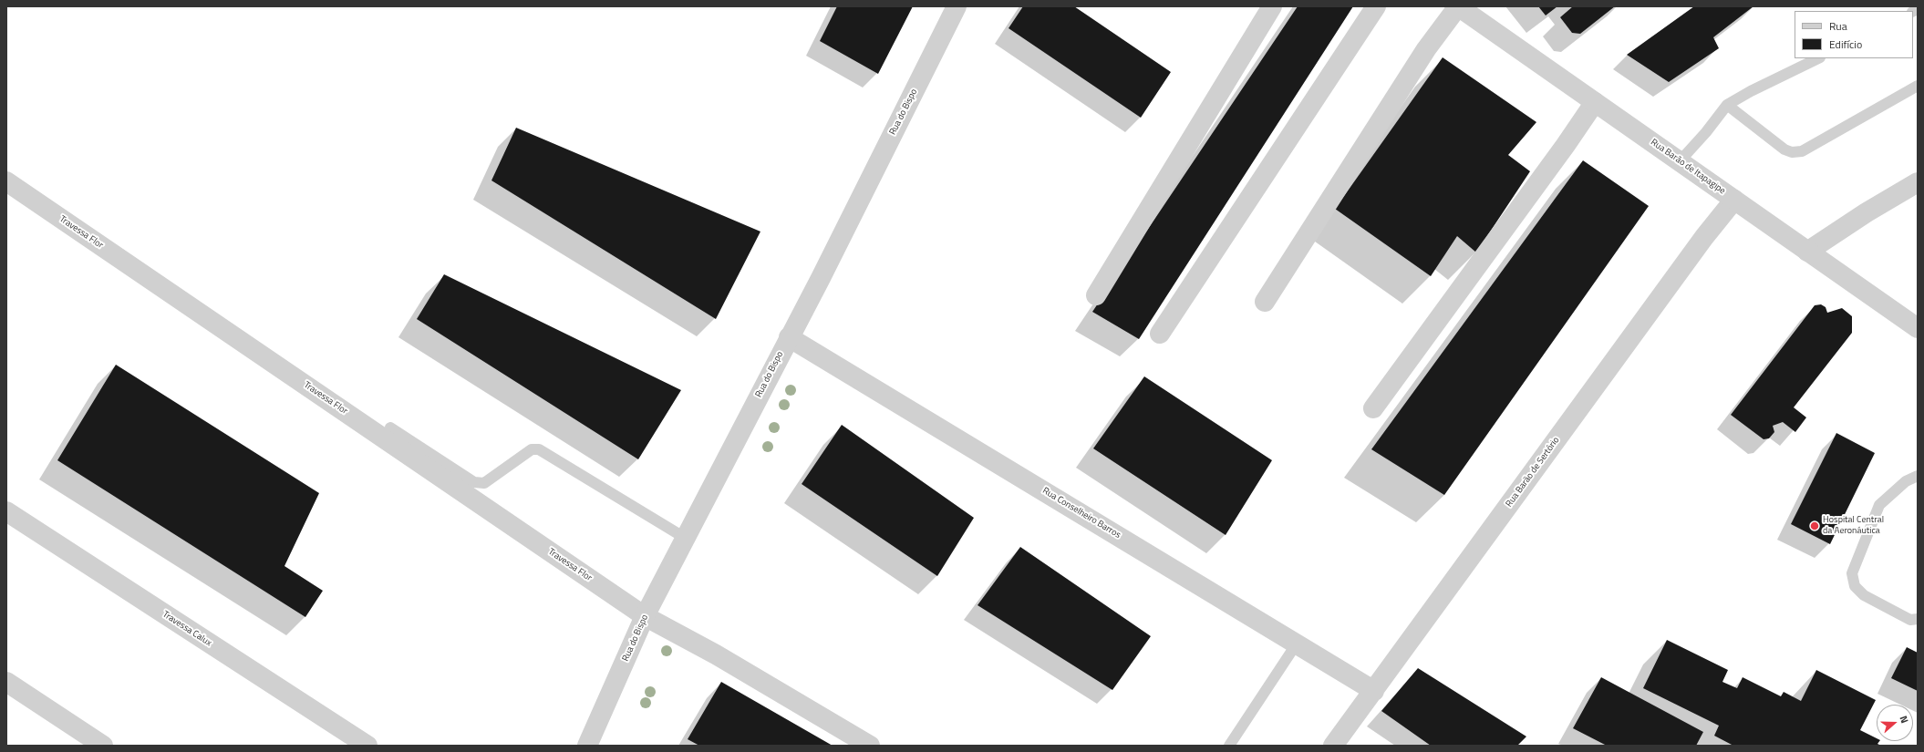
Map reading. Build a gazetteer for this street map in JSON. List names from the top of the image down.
{
  "streets": {
    "street": [
      "Rua do Bispo",
      "Rua Barão de Itapagipe",
      "Travessa Flor",
      "Rua Barão de Sertório",
      "Rua Conselheiro Barros",
      "Travessa Calux"
    ]
  },
  "crossings": [
    ["Rua do Bispo", "Travessa Flor"],
    ["Rua do Bispo", "Rua Conselheiro Barros"],
    ["Rua Barão de Itapagipe", "Rua Barão de Sertório"],
    ["Rua Barão de Sertório", "Rua Conselheiro Barros"]
  ],
  "places": ["Hospital Central da Aeronáutica"],
  "legend": ["Rua", "Edifício"],
  "north": "right"
}
